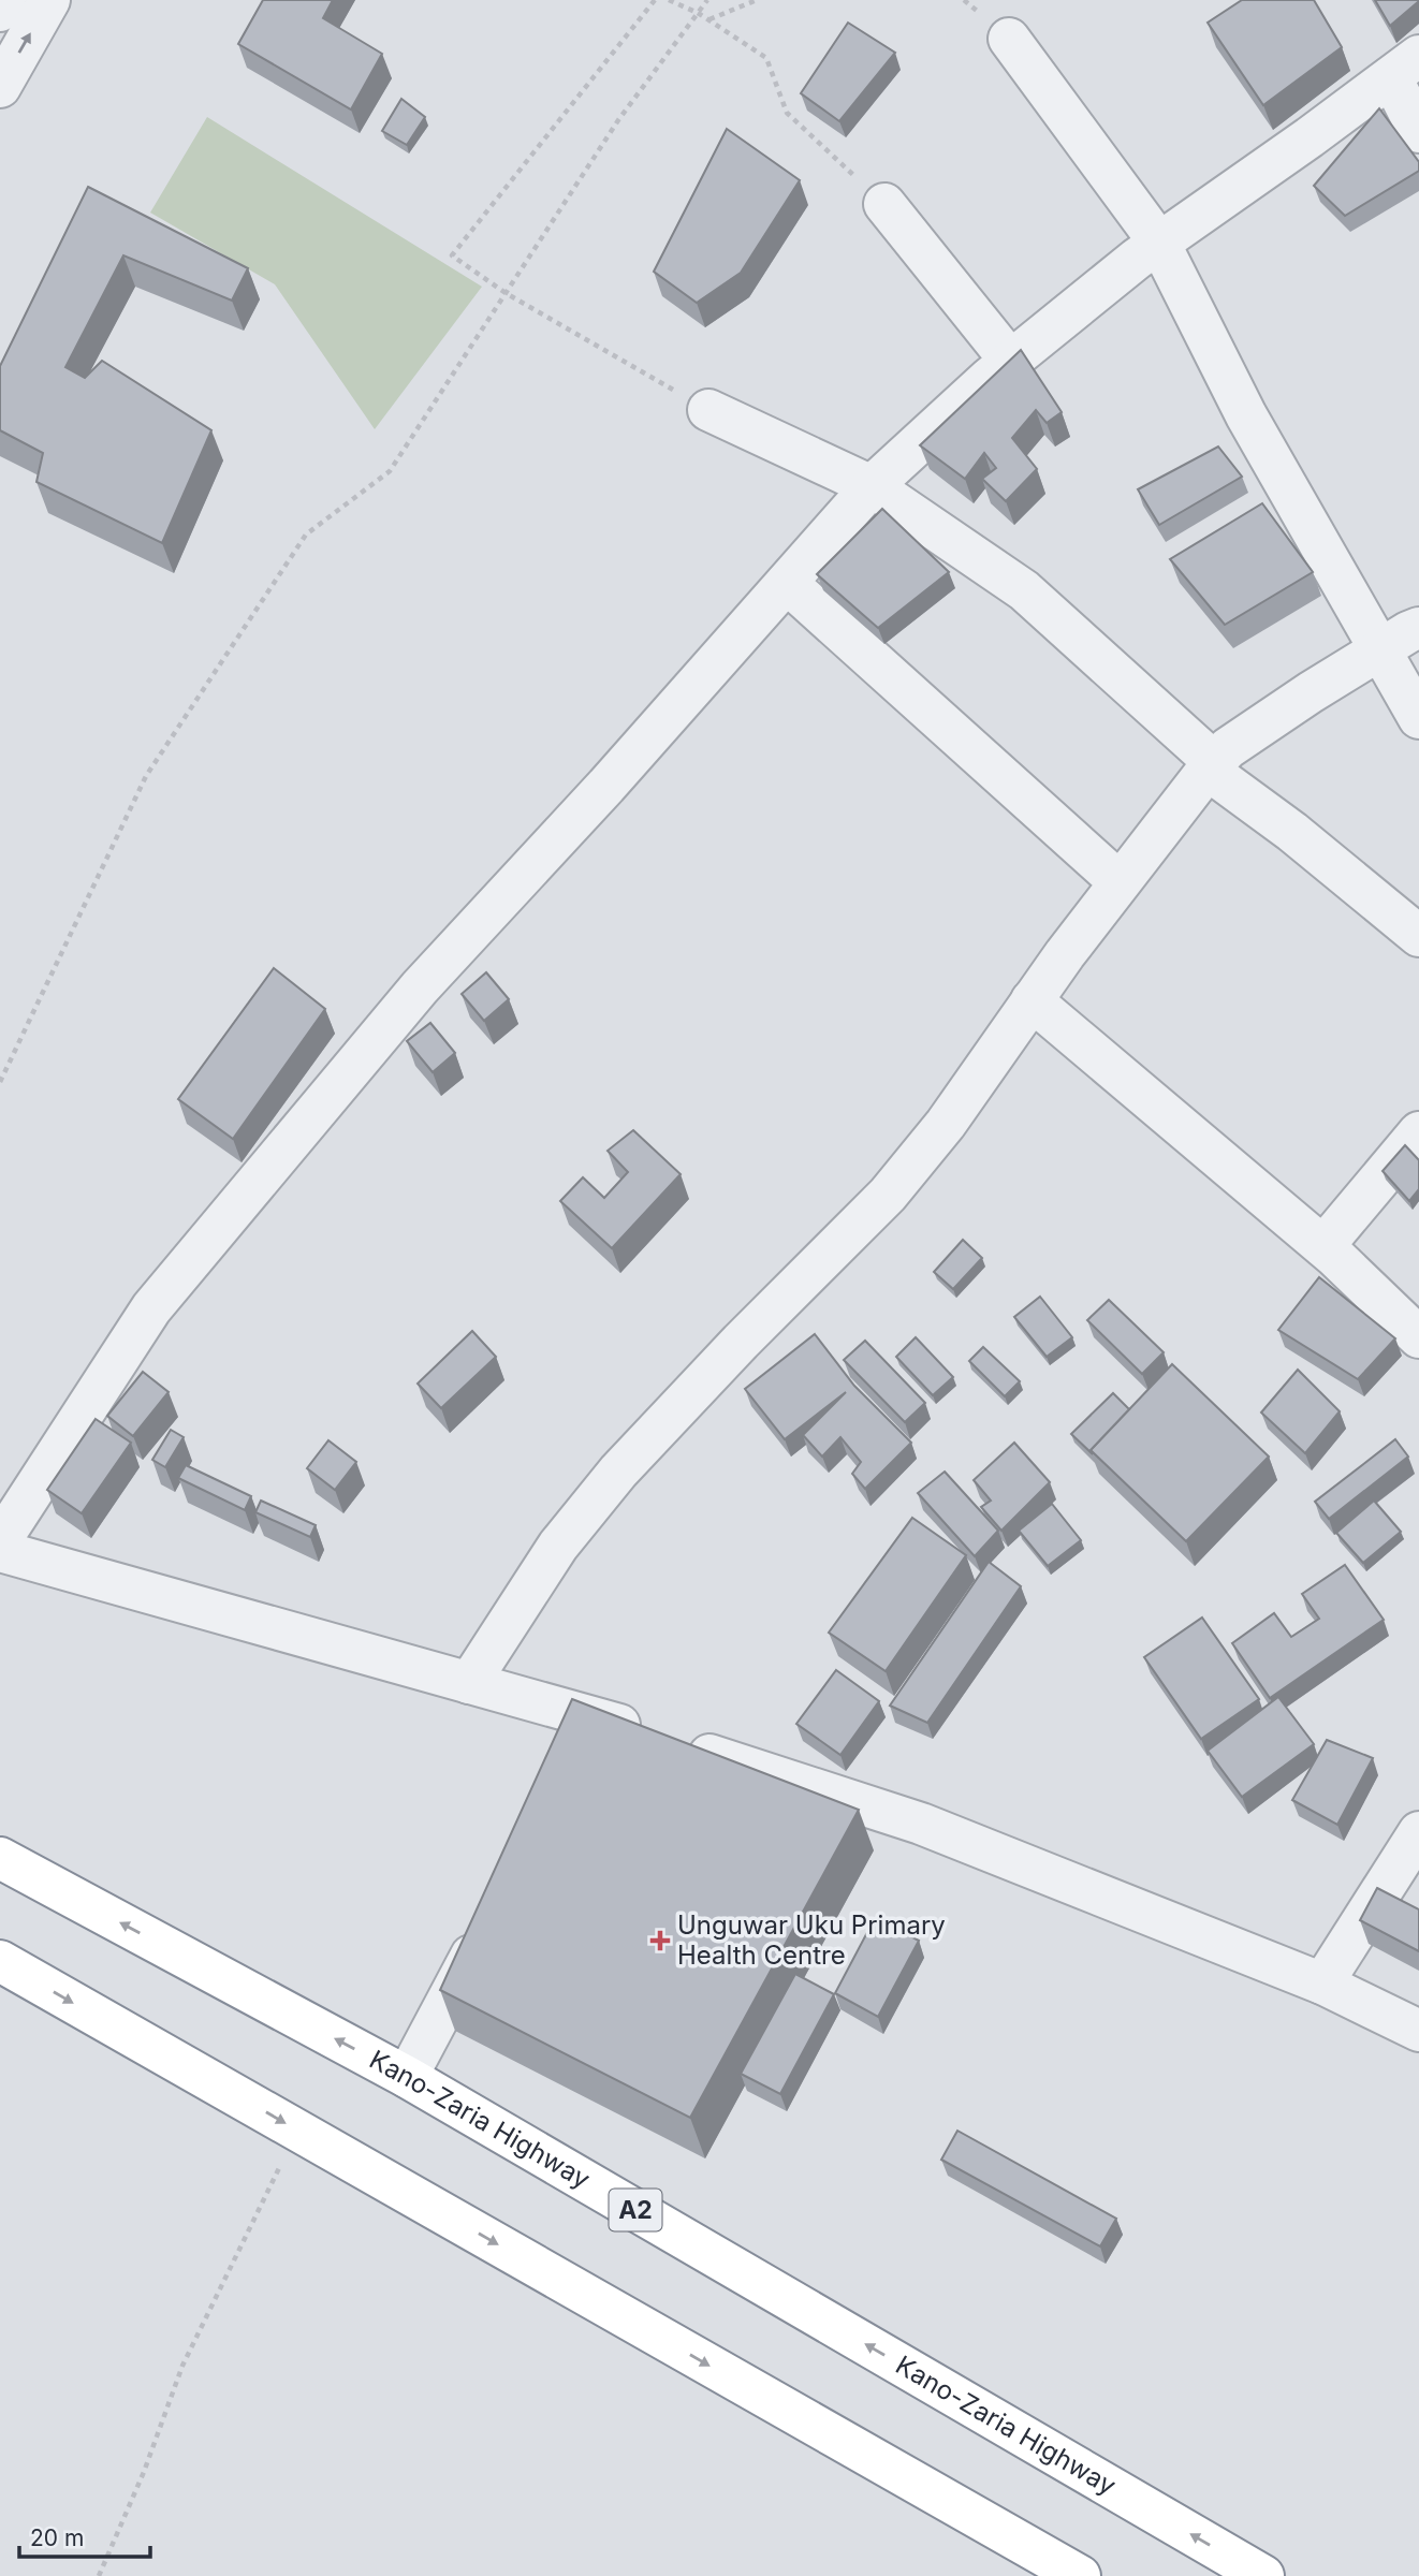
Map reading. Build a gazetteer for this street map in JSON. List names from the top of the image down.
{
  "streets": {
    "highway": ["Kano-Zaria Highway", "A2"]
  },
  "places": {
    "health": ["Unguwar Uku Primary Health Centre"]
  },
  "scale_bar": "20 m"
}
